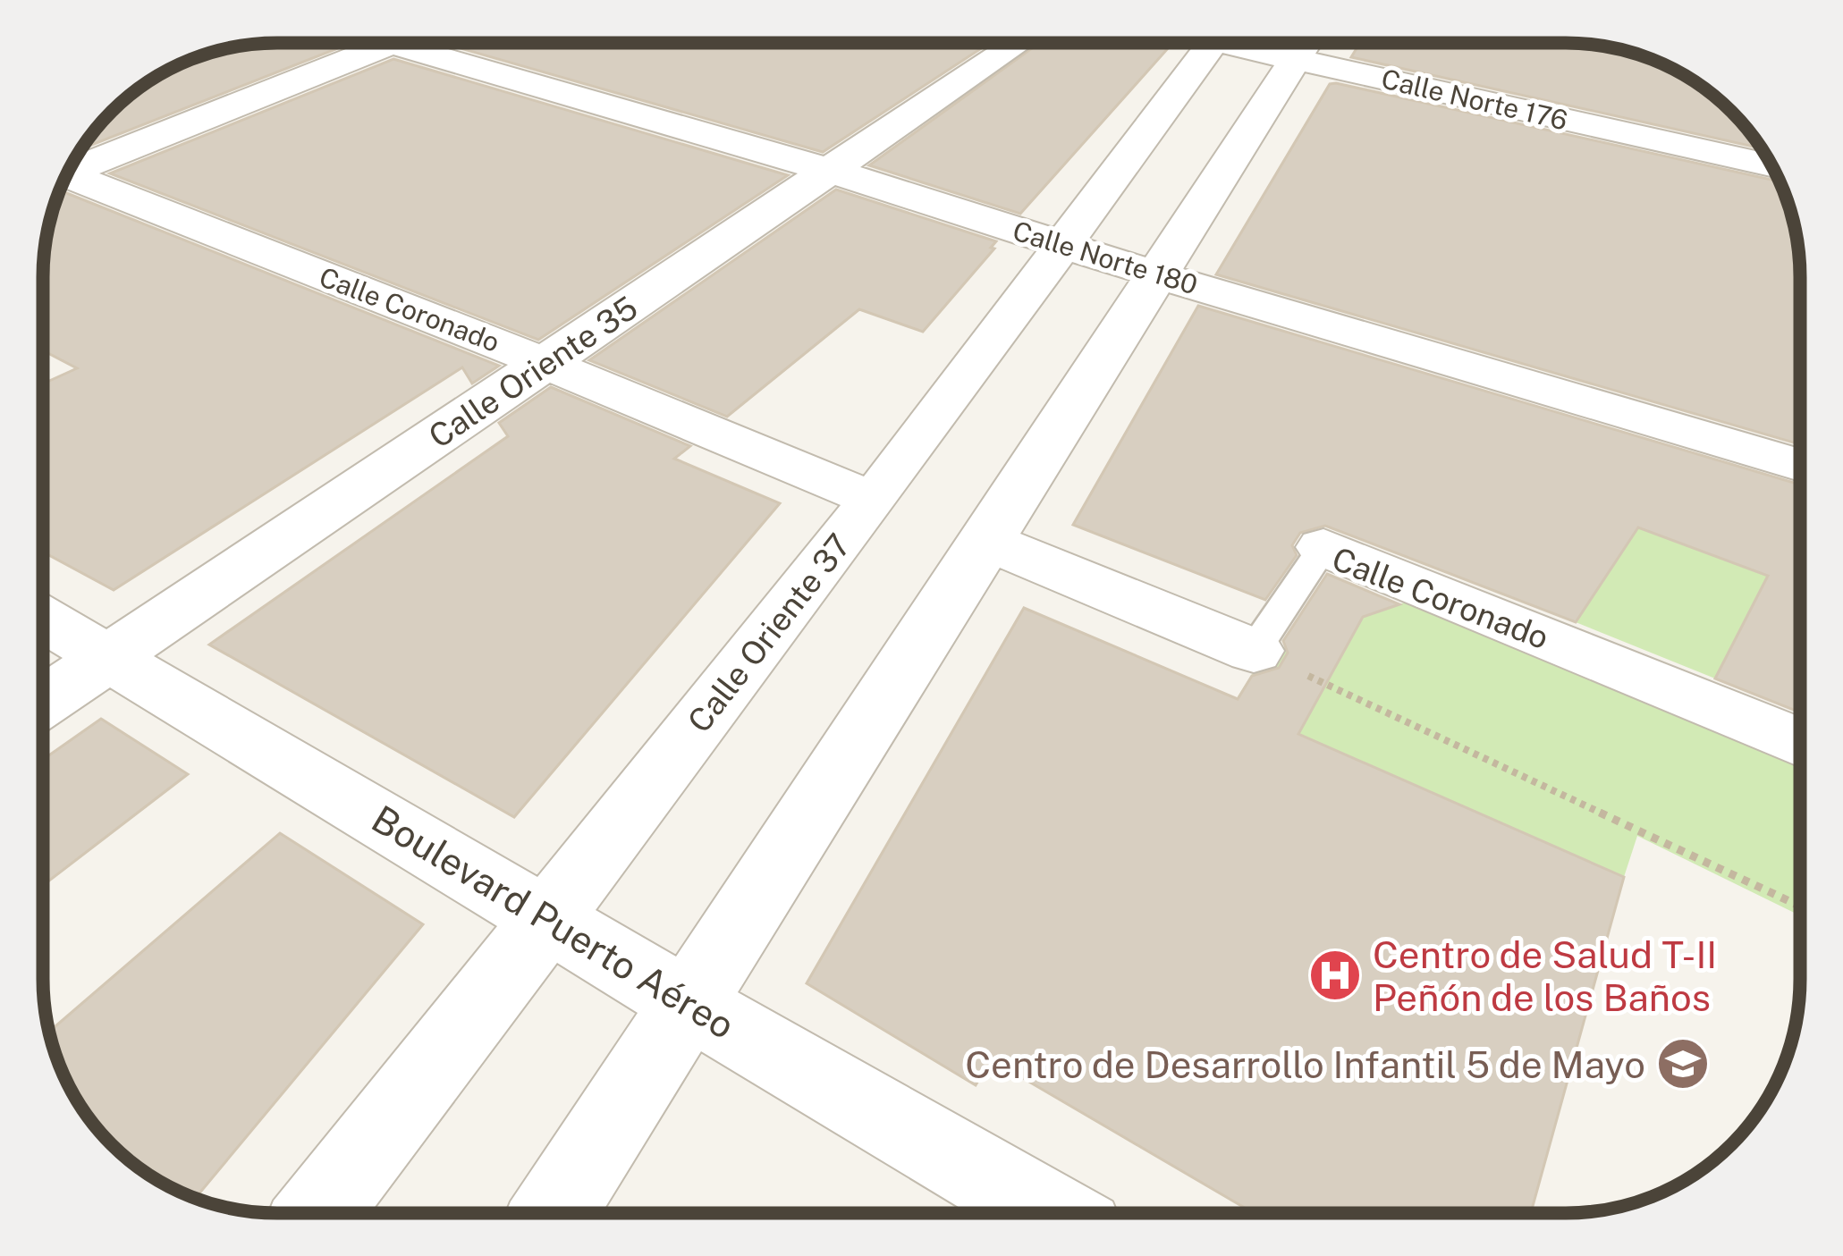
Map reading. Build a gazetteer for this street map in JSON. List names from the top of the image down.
{
  "streets": {
    "street": [
      "Calle Norte 176",
      "Calle Norte 180",
      "Calle Coronado",
      "Calle Oriente 35",
      "Calle Oriente 37",
      "Boulevard Puerto Aéreo"
    ]
  },
  "crossings": [
    ["Calle Norte 180", "Calle Oriente 35"],
    ["Calle Norte 180", "Calle Oriente 37"],
    ["Calle Coronado", "Calle Oriente 35"],
    ["Calle Coronado", "Calle Oriente 37"],
    ["Calle Oriente 35", "Boulevard Puerto Aéreo"],
    ["Calle Oriente 37", "Boulevard Puerto Aéreo"]
  ],
  "places": {
    "hospital": ["Centro de Salud T-II Peñón de los Baños"],
    "school or university": ["Centro de Desarrollo Infantil 5 de Mayo"]
  }
}
